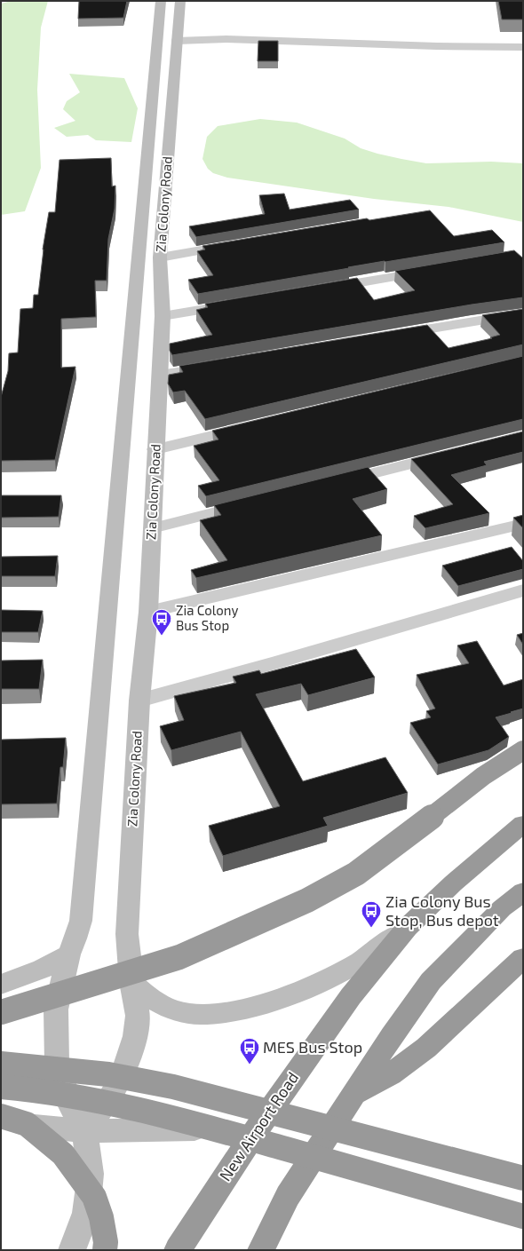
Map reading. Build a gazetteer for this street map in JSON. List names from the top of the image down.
{
  "streets": {
    "highway": ["New Airport Road"],
    "main road": ["Zia Colony Road"]
  },
  "places": {
    "bus stop": ["Zia Colony Bus Stop", "Zia Colony Bus Stop, Bus depot", "MES Bus Stop"]
  }
}
